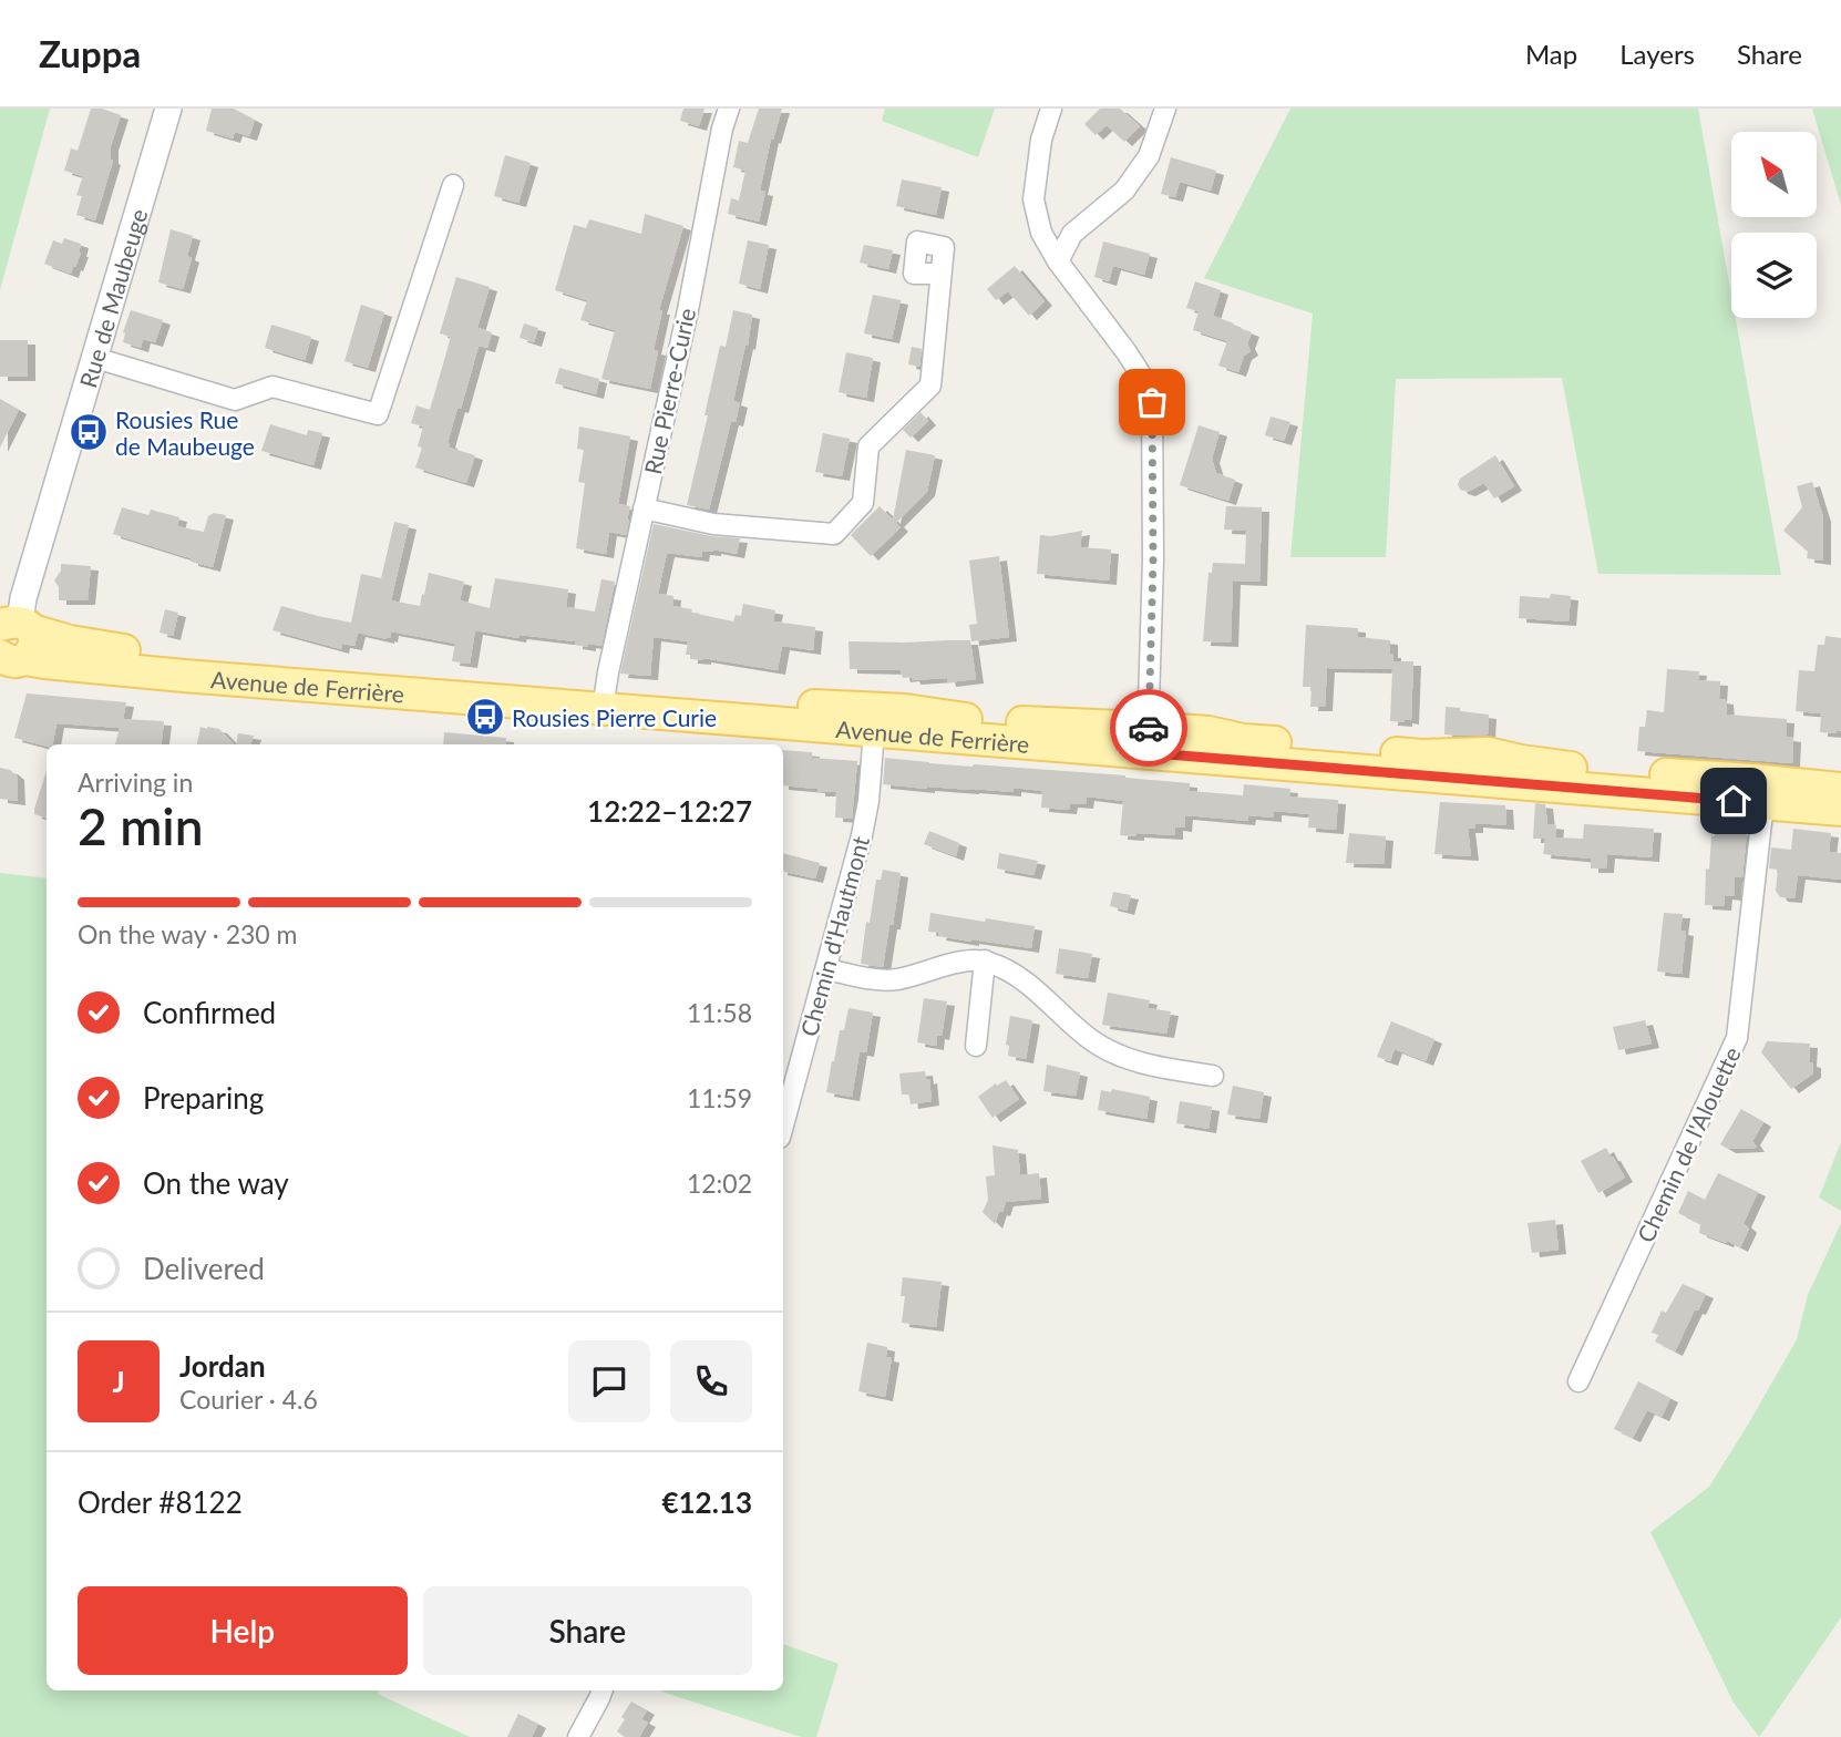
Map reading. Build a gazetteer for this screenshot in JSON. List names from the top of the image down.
{
  "streets": {
    "main road": ["Avenue de Ferrière"],
    "street": [
      "Rue de Maubeuge",
      "Rue Pierre-Curie",
      "Chemin d'Hautmont",
      "Chemin de l'Alouette"
    ]
  },
  "crossings": [
    ["Rue de Maubeuge", "Avenue de Ferrière"],
    ["Rue Pierre-Curie", "Avenue de Ferrière"],
    ["Avenue de Ferrière", "Chemin d'Hautmont"],
    ["Avenue de Ferrière", "Chemin de l'Alouette"]
  ],
  "places": {
    "bus stop": ["Rousies Rue de Maubeuge", "Rousies Pierre Curie"]
  },
  "north": "top left",
  "page": {
    "header": "Zuppa",
    "nav": ["Map", "Layers", "Share"],
    "heading": ["2 min", "Arriving in", "12:22–12:27"],
    "panel": [
      "Jordan",
      "Courier · 4.6",
      "Order #8122",
      "€12.13"
    ],
    "bar": "On the way · 230 m",
    "list": [
      ["Confirmed", "11:58"],
      ["Preparing", "11:59"],
      ["On the way", "12:02"],
      "Delivered"
    ],
    "round": "J",
    "buttons": ["Help", "Share"]
  }
}
